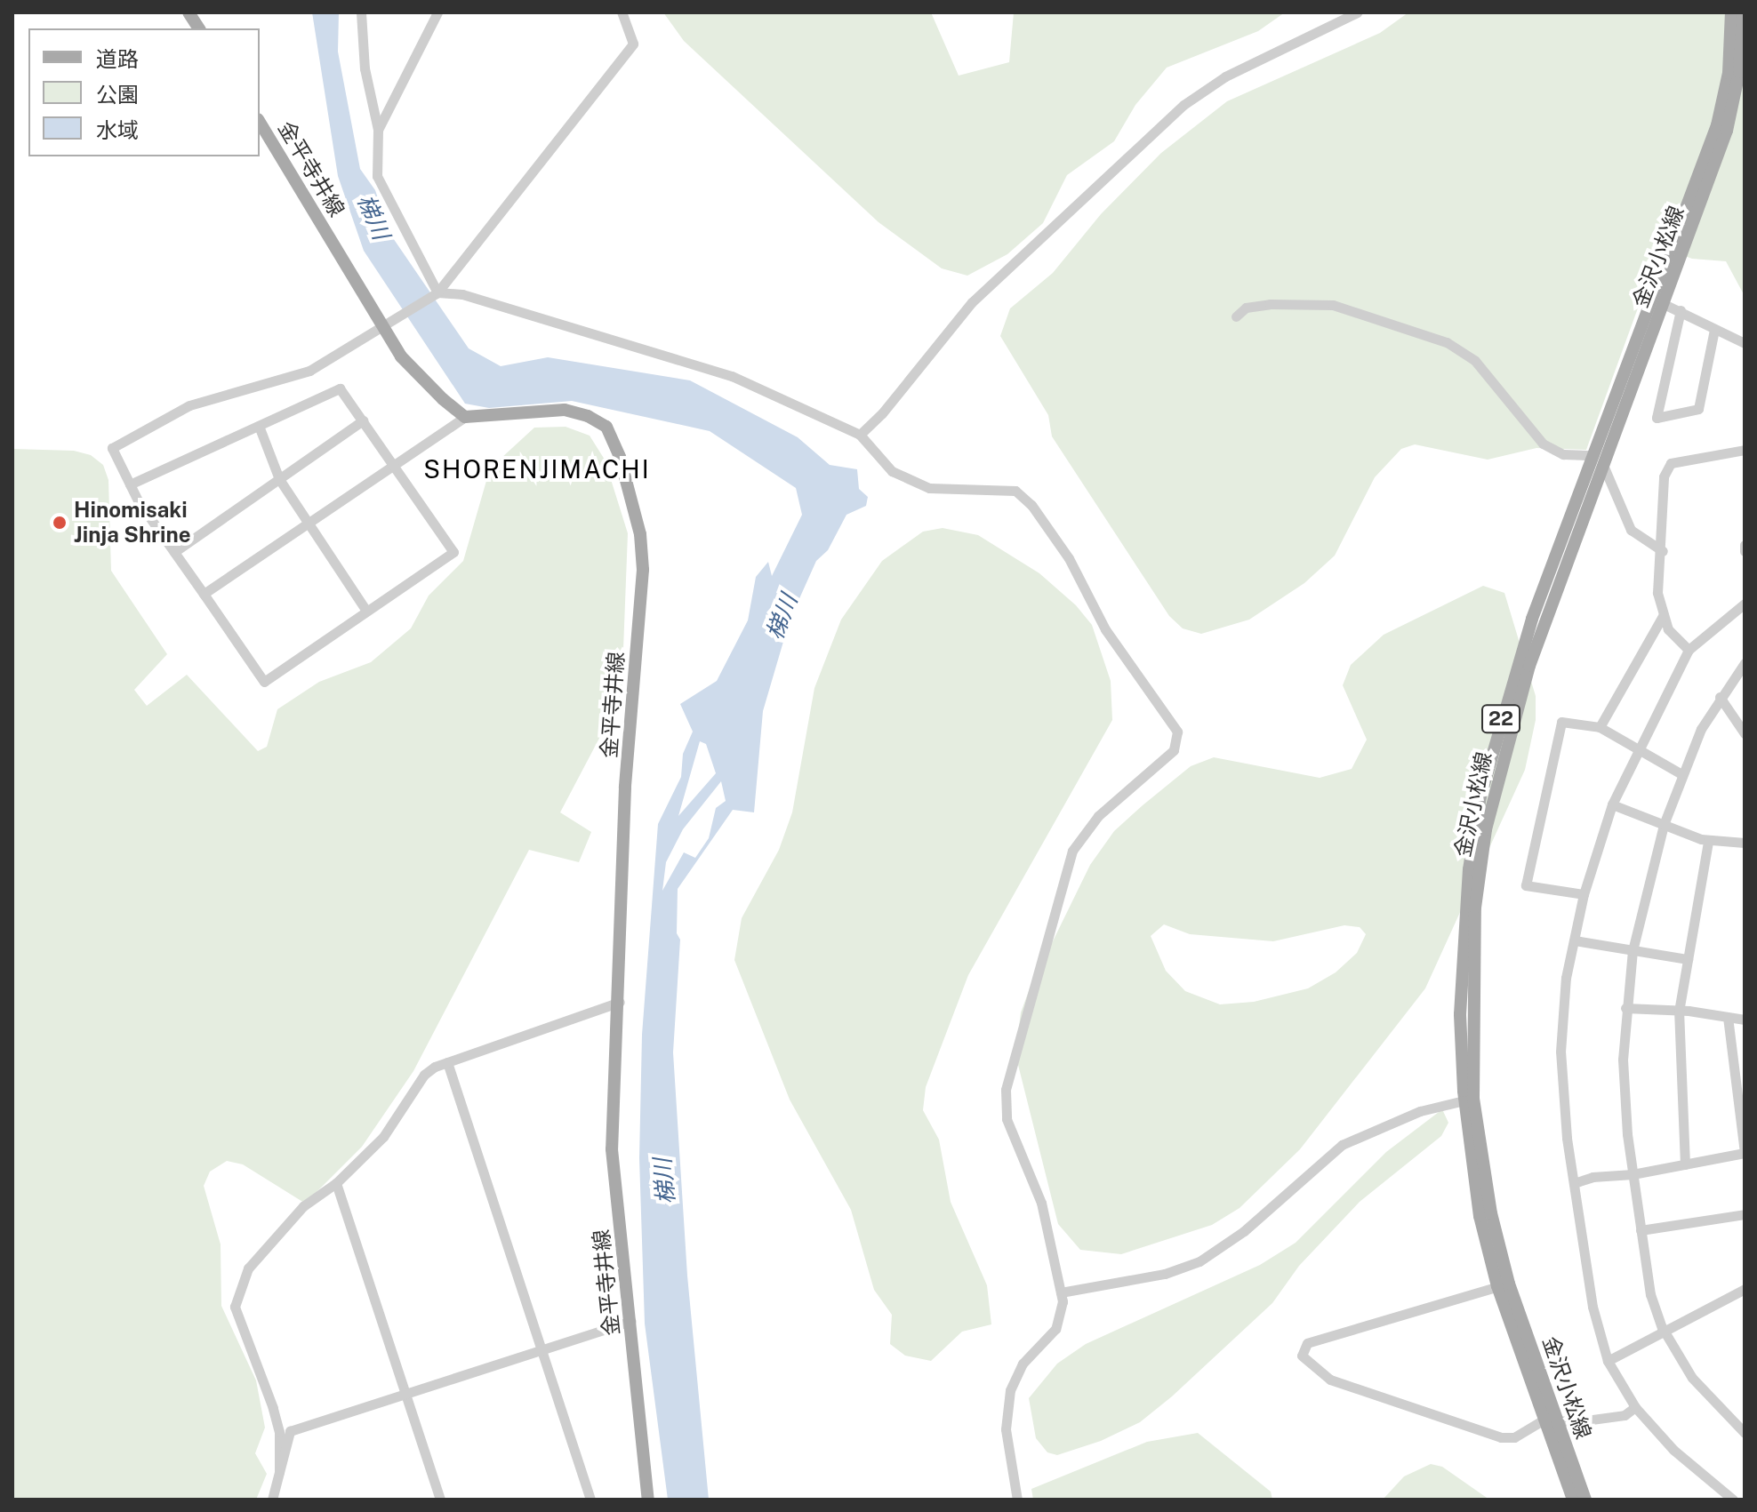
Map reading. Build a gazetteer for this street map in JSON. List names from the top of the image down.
{
  "streets": {
    "main road": ["金平寺井線", "金沢小松線", "22"]
  },
  "districts": ["SHORENJIMACHI"],
  "water": ["梯川"],
  "places": ["Hinomisaki Jinja Shrine"],
  "legend": ["道路", "公園", "水域"]
}
